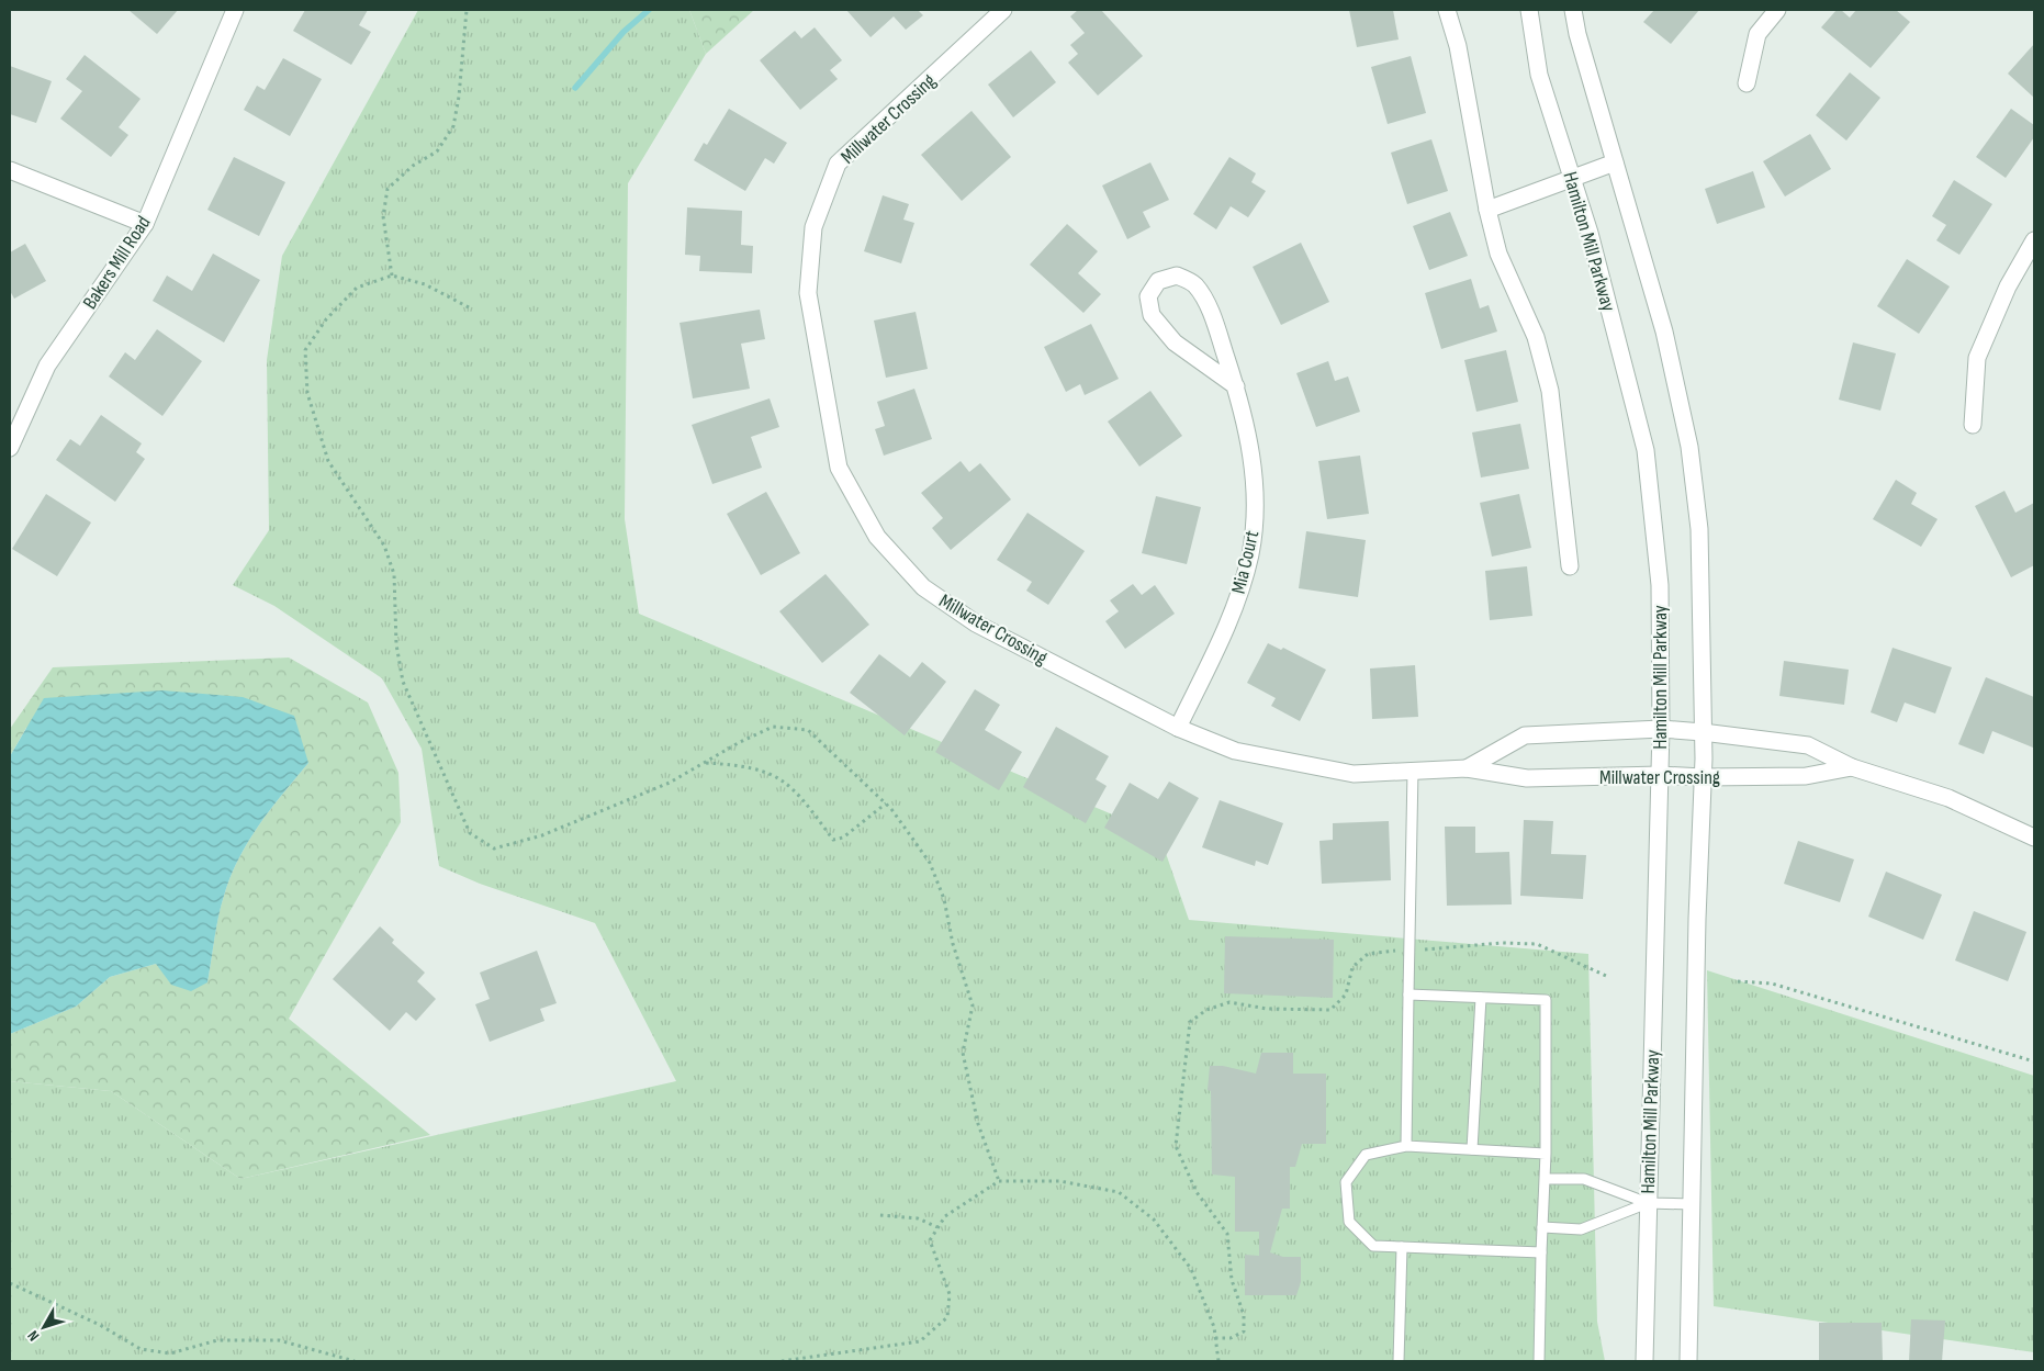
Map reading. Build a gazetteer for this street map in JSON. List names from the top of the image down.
{
  "streets": {
    "street": [
      "Millwater Crossing",
      "Hamilton Mill Parkway",
      "Bakers Mill Road",
      "Mia Court"
    ]
  },
  "crossings": [
    ["Millwater Crossing", "Hamilton Mill Parkway"],
    ["Millwater Crossing", "Mia Court"]
  ],
  "north": "bottom left"
}
